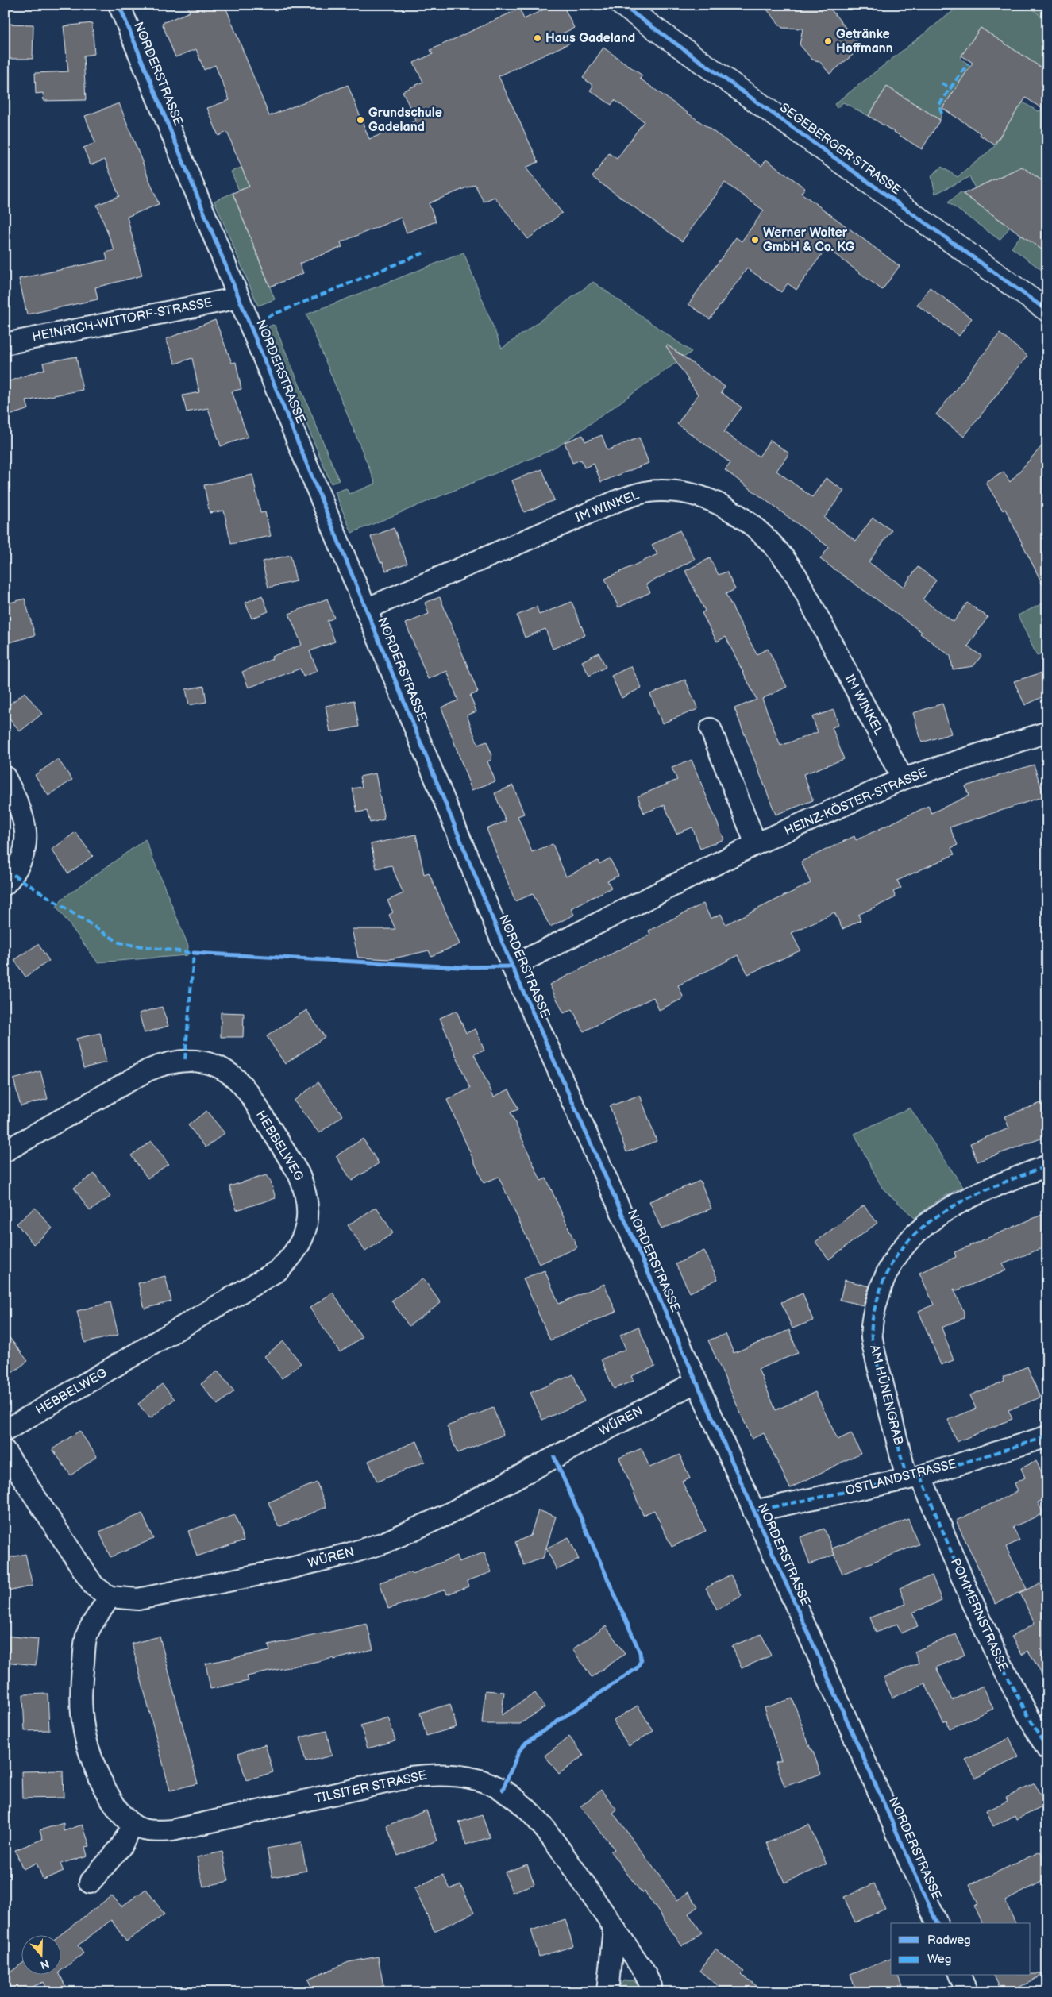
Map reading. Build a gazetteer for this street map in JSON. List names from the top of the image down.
{
  "streets": {
    "main road": ["SEGEBERGER STRASSE"],
    "street": [
      "NORDERSTRASSE",
      "HEINRICH-WITTORF-STRASSE",
      "IM WINKEL",
      "HEINZ-KÖSTER-STRASSE",
      "HEBBELWEG",
      "AM HÜNENGRAB",
      "WÜREN",
      "OSTLANDSTRASSE",
      "POMMERNSTRASSE",
      "TILSITER STRASSE"
    ]
  },
  "crossings": [
    ["NORDERSTRASSE", "HEINRICH-WITTORF-STRASSE"],
    ["NORDERSTRASSE", "IM WINKEL"],
    ["NORDERSTRASSE", "HEINZ-KÖSTER-STRASSE"],
    ["NORDERSTRASSE", "WÜREN"],
    ["NORDERSTRASSE", "OSTLANDSTRASSE"],
    ["IM WINKEL", "HEINZ-KÖSTER-STRASSE"],
    ["AM HÜNENGRAB", "OSTLANDSTRASSE"],
    ["AM HÜNENGRAB", "POMMERNSTRASSE"],
    ["WÜREN", "TILSITER STRASSE"],
    ["OSTLANDSTRASSE", "POMMERNSTRASSE"]
  ],
  "places": [
    "Haus Gadeland",
    "Getränke Hoffmann",
    "Grundschule Gadeland",
    "Werner Wolter GmbH & Co. KG"
  ],
  "legend": ["Radweg", "Weg"],
  "north": "bottom"
}
